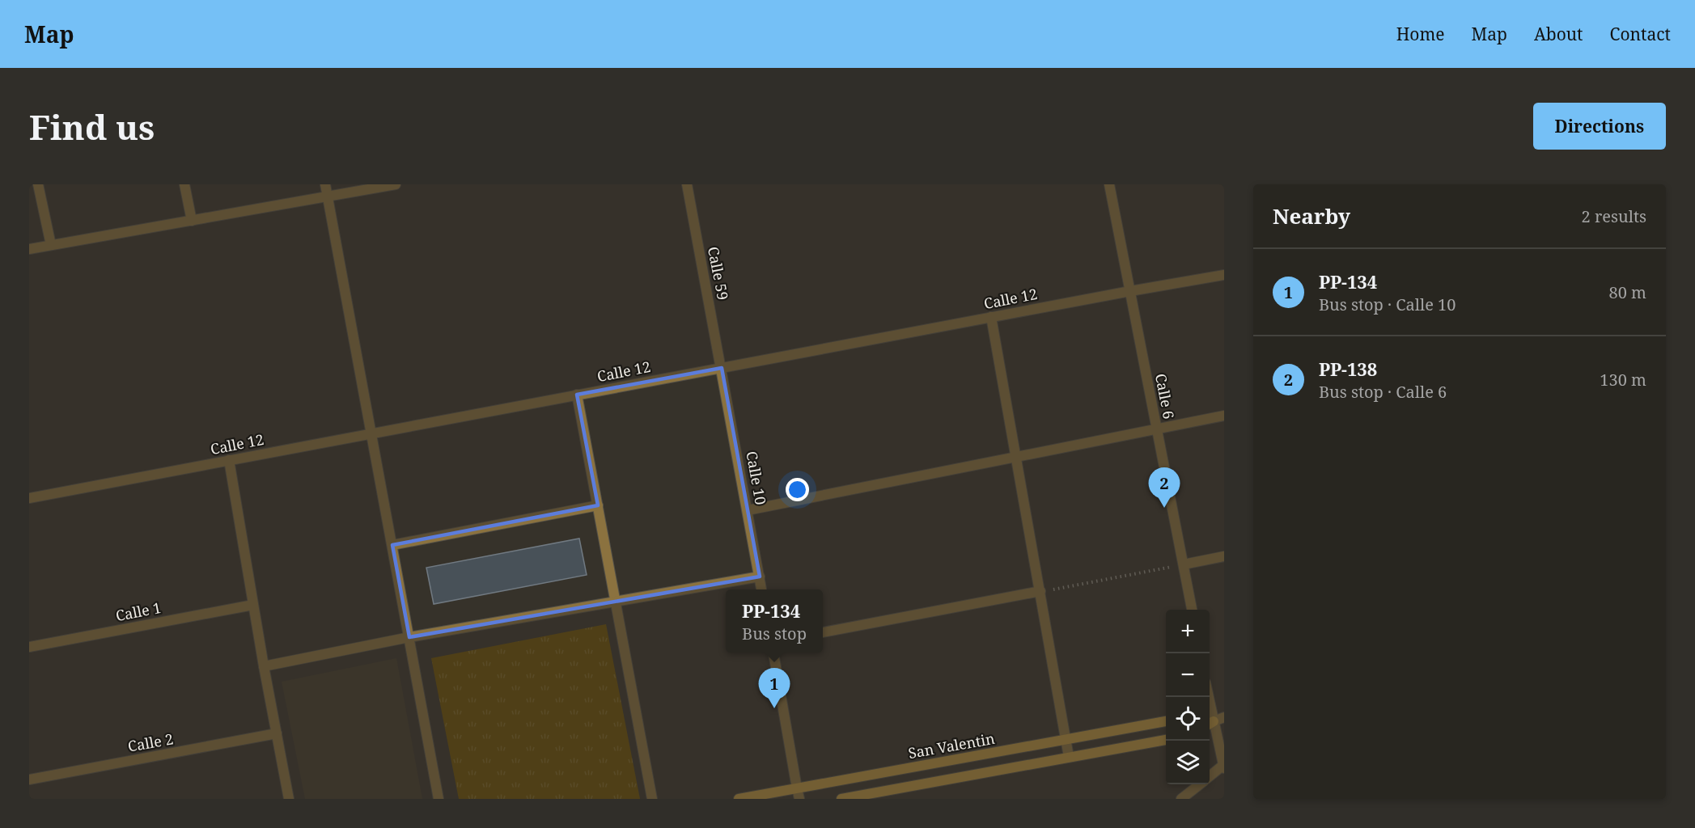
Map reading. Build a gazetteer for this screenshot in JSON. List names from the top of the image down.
{
  "streets": {
    "main road": ["San Valentin"],
    "street": [
      "Calle 59",
      "Calle 12",
      "Calle 6",
      "Calle 10",
      "Calle 1",
      "Calle 2"
    ]
  },
  "crossings": [
    ["Calle 59", "Calle 12"],
    ["Calle 59", "Calle 10"],
    ["Calle 12", "Calle 6"],
    ["Calle 12", "Calle 10"]
  ],
  "page": {
    "header": "Map",
    "nav": [
      "Home",
      "Map",
      "About",
      "Contact"
    ],
    "buttons": "Directions",
    "title": "Find us",
    "heading": ["Nearby", "2 results"],
    "list": [
      {
        "mark": "1",
        "name": "PP-134",
        "note": "Bus stop · Calle 10",
        "value": "80 m"
      },
      {
        "mark": "2",
        "name": "PP-138",
        "note": "Bus stop · Calle 6",
        "value": "130 m"
      }
    ],
    "pins": ["2", "1"],
    "popup": ["PP-134", "Bus stop"],
    "map_buttons": ["+", "−"]
  }
}
